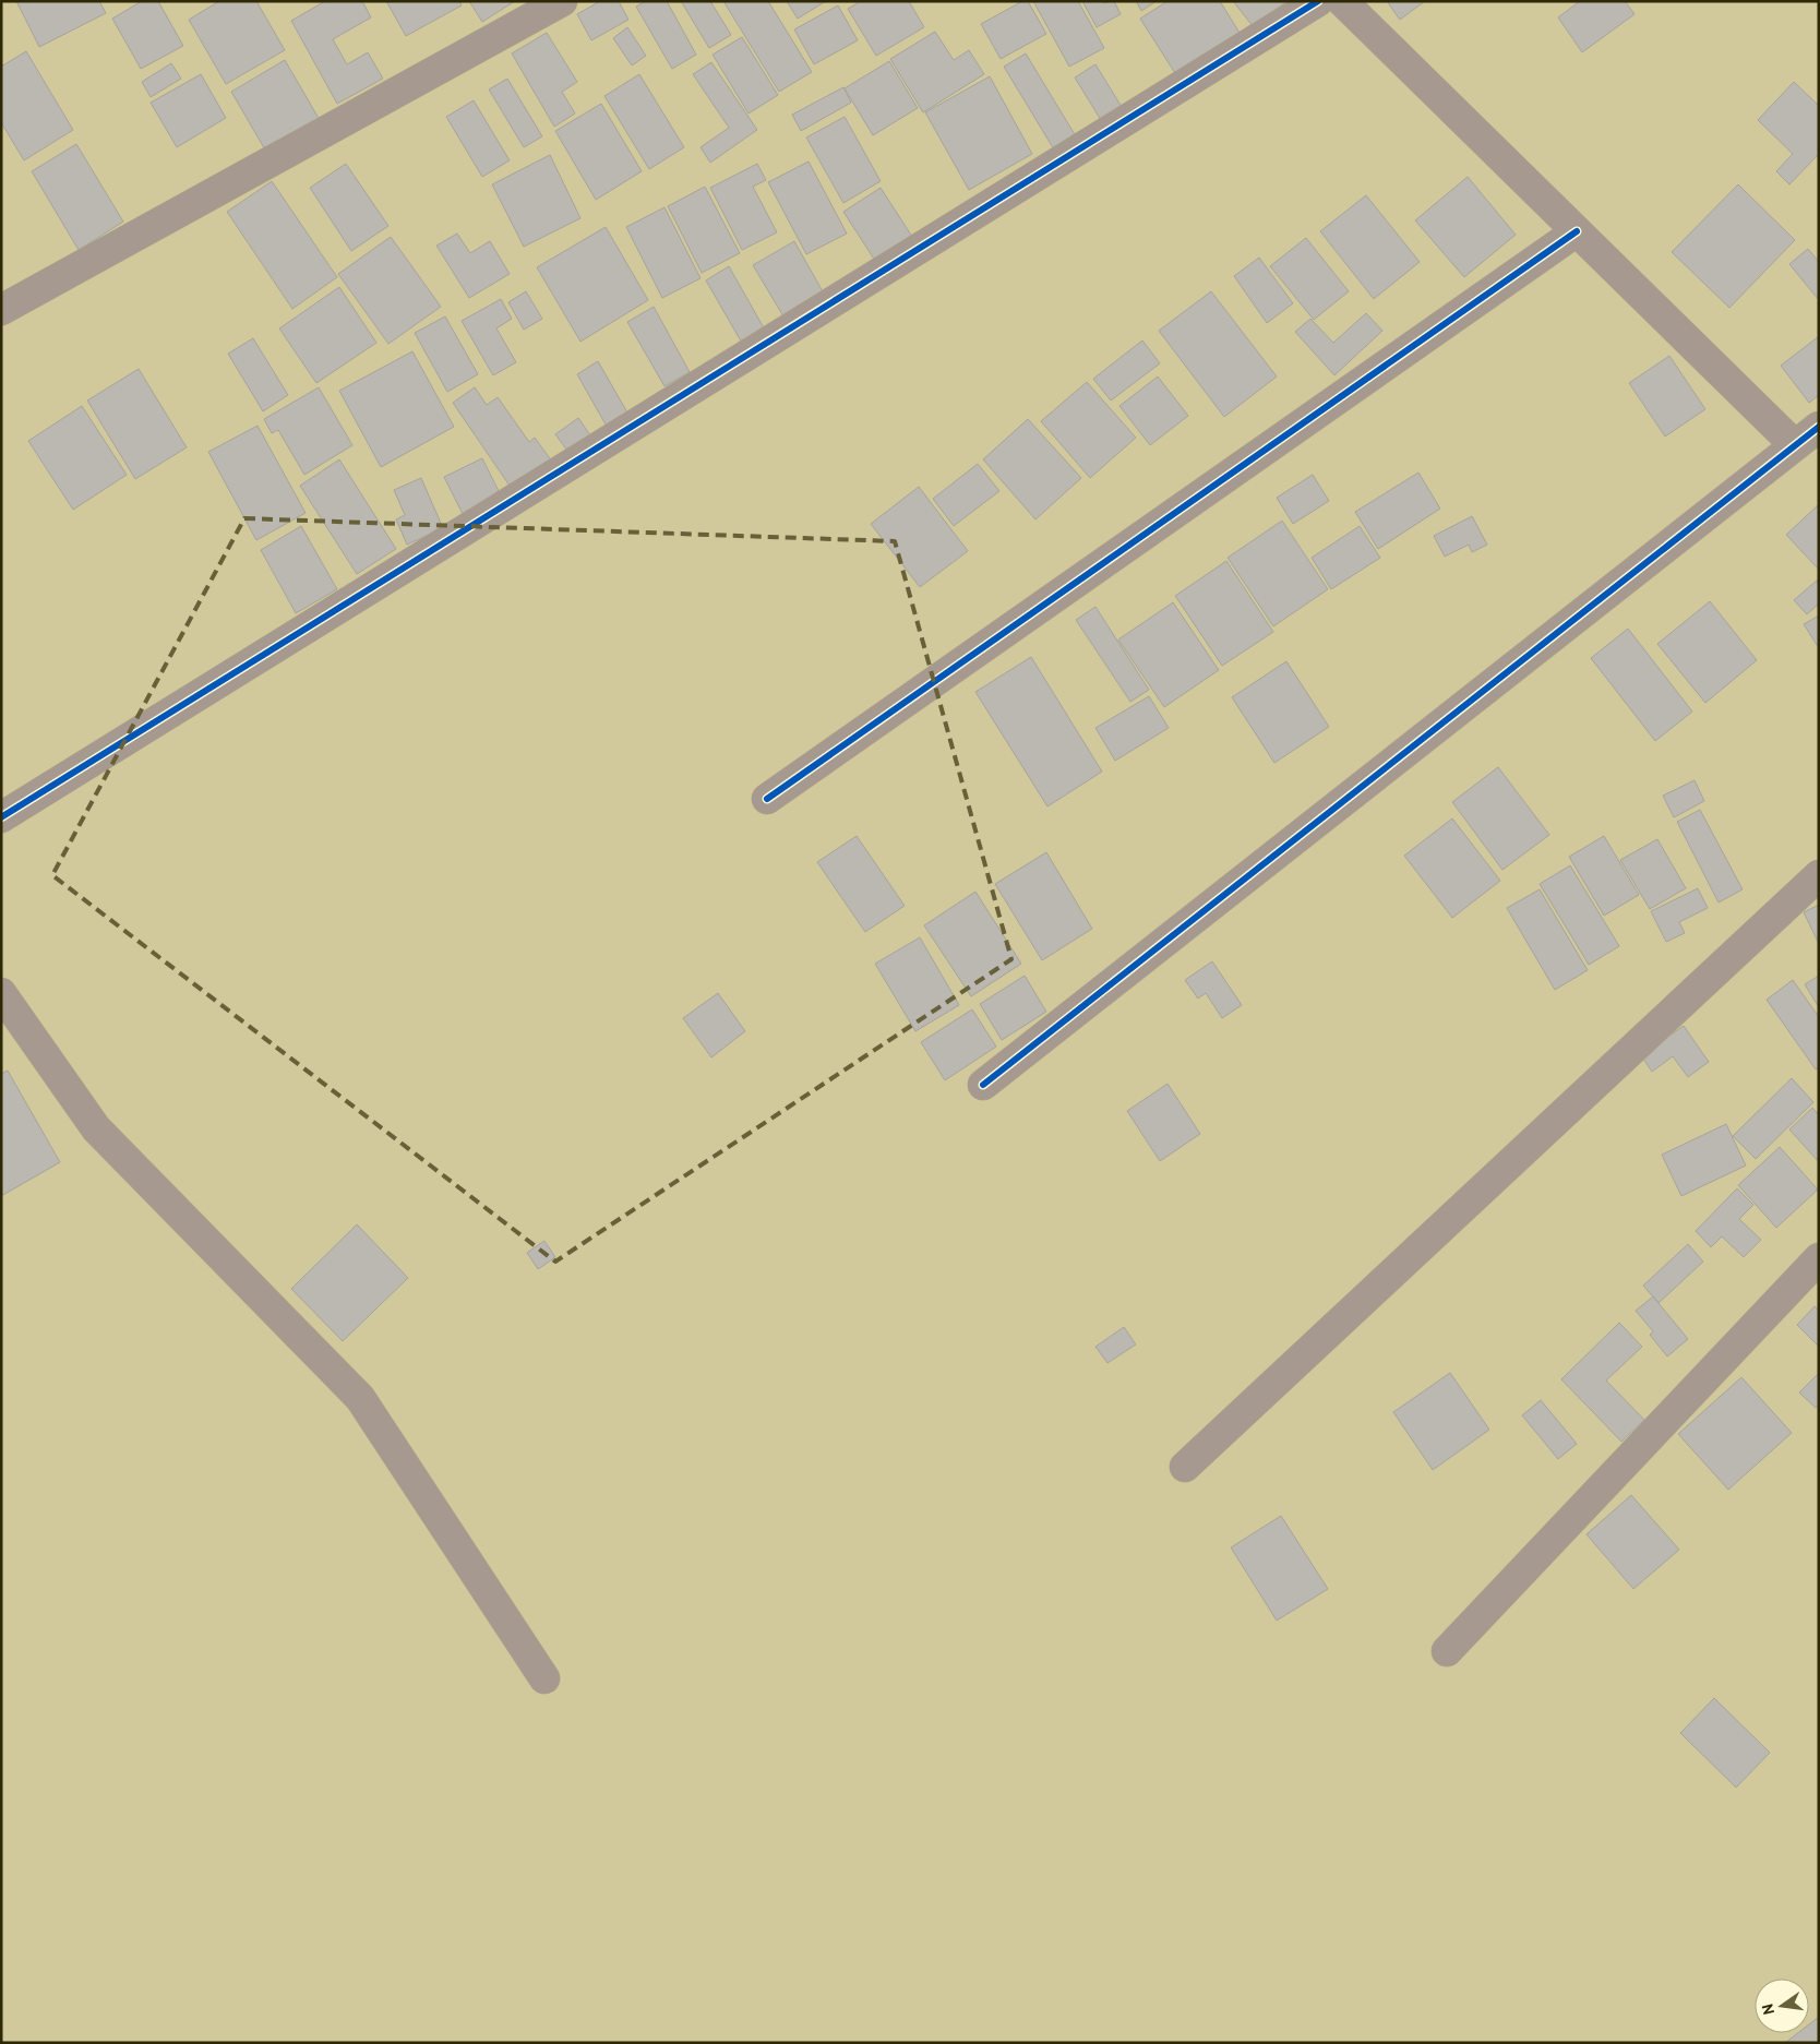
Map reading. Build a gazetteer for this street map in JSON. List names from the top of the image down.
{
  "north": "left"
}
